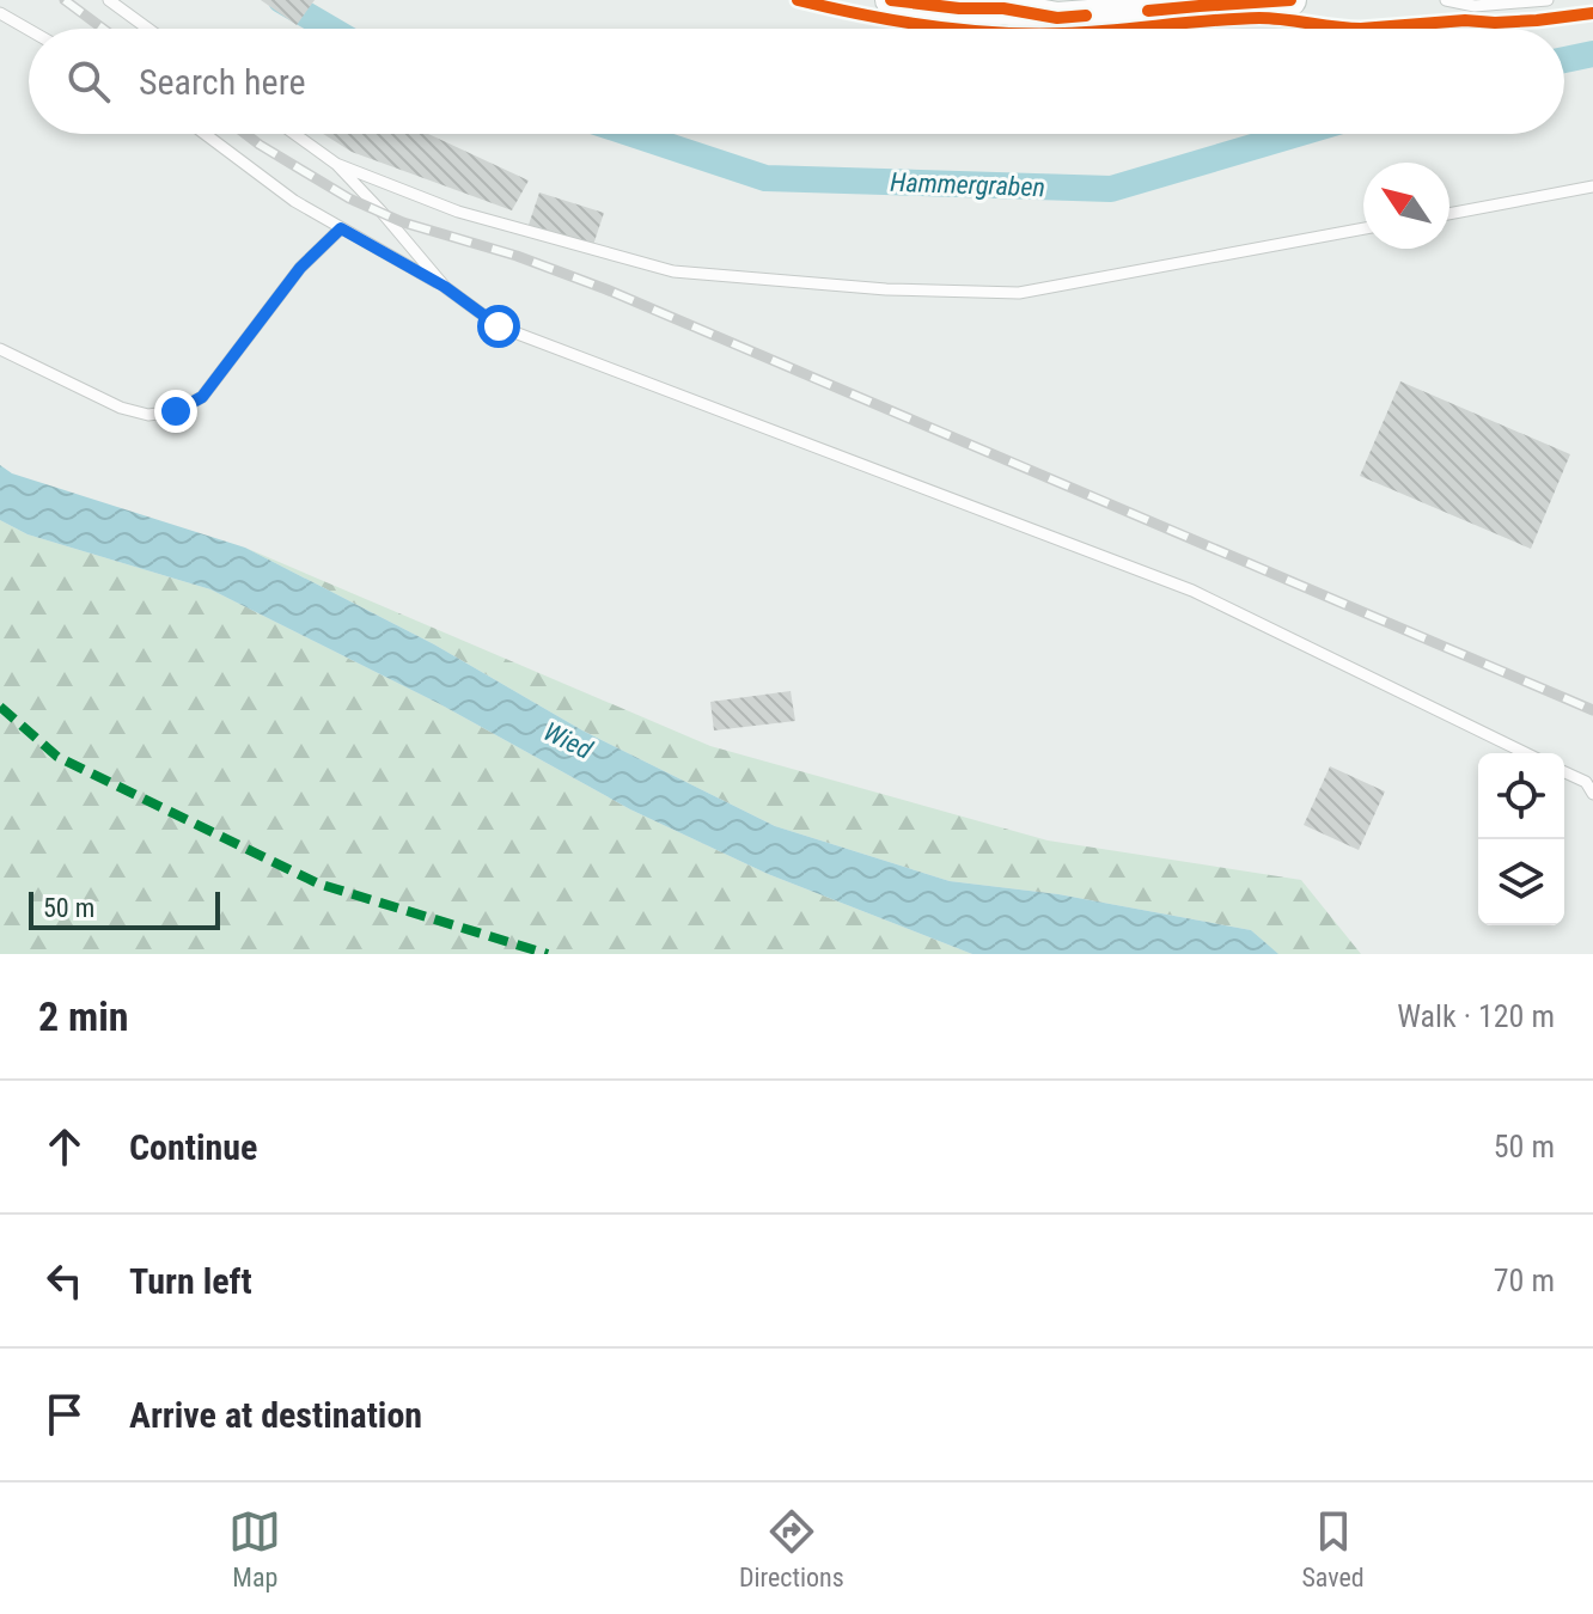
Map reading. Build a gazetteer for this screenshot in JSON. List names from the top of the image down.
{
  "water": ["Hammergraben", "Wied"],
  "scale_bar": "50 m",
  "north": "top left",
  "page": {
    "search": "Search here",
    "scale": "50 m",
    "heading": ["2 min", "Walk · 120 m"],
    "list": [
      ["Continue", "50 m"],
      ["Turn left", "70 m"],
      "Arrive at destination"
    ],
    "nav": ["Map", "Directions", "Saved"]
  }
}
